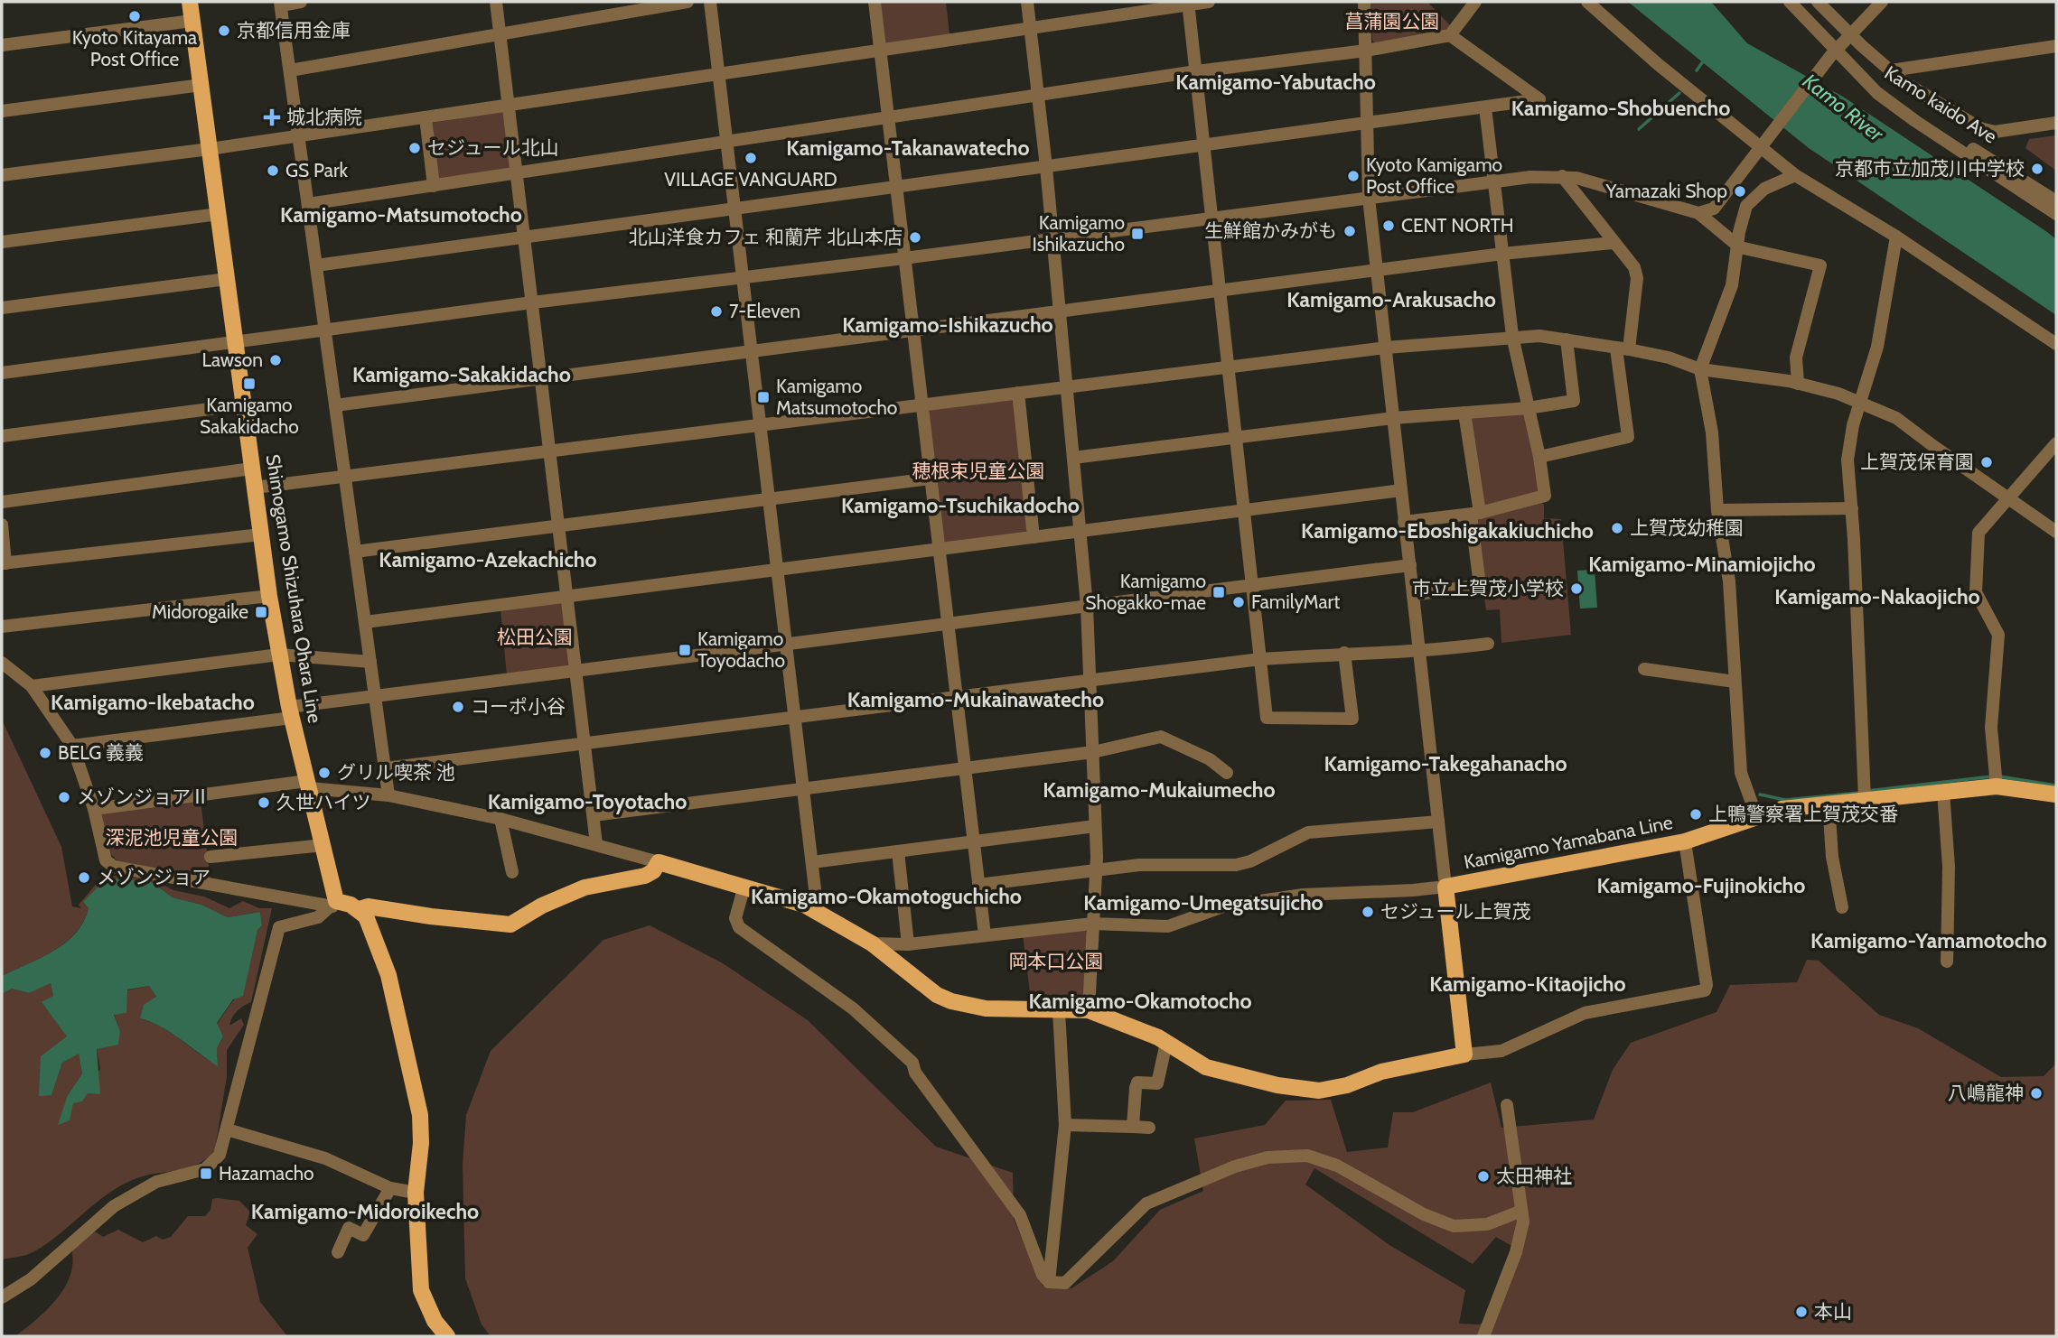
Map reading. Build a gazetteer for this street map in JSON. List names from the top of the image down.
{
  "streets": {
    "main road": ["Shimogamo Shizuhara Ohara Line", "Kamigamo Yamabana Line"],
    "street": ["Kamo kaido Ave"]
  },
  "districts": [
    "Kamigamo-Yabutacho",
    "Kamigamo-Shobuencho",
    "Kamigamo-Takanawatecho",
    "Kamigamo-Matsumotocho",
    "Kamigamo-Arakusacho",
    "Kamigamo-Ishikazucho",
    "Kamigamo-Sakakidacho",
    "Kamigamo-Tsuchikadocho",
    "Kamigamo-Eboshigakakiuchicho",
    "Kamigamo-Azekachicho",
    "Kamigamo-Minamiojicho",
    "Kamigamo-Nakaojicho",
    "Kamigamo-Mukainawatecho",
    "Kamigamo-Ikebatacho",
    "Kamigamo-Takegahanacho",
    "Kamigamo-Mukaiumecho",
    "Kamigamo-Toyotacho",
    "Kamigamo-Fujinokicho",
    "Kamigamo-Okamotoguchicho",
    "Kamigamo-Umegatsujicho",
    "Kamigamo-Yamamotocho",
    "Kamigamo-Kitaojicho",
    "Kamigamo-Okamotocho",
    "Kamigamo-Midoroikecho"
  ],
  "water": ["Kamo River"],
  "parks": [
    "菖蒲園公園",
    "穂根束児童公園",
    "松田公園",
    "深泥池児童公園",
    "岡本口公園"
  ],
  "places": {
    "other": [
      "Kyoto Kitayama Post Office",
      "京都信用金庫",
      "セジュール北山",
      "VILLAGE VANGUARD",
      "京都市立加茂川中学校",
      "GS Park",
      "Kyoto Kamigamo Post Office",
      "Yamazaki Shop",
      "CENT NORTH",
      "生鮮館かみがも",
      "北山洋食カフェ 和蘭芹 北山本店",
      "7-Eleven",
      "Lawson",
      "上賀茂保育園",
      "上賀茂幼稚園",
      "市立上賀茂小学校",
      "FamilyMart",
      "コーポ小谷",
      "BELG 義義",
      "グリル喫茶 池",
      "メゾンジョアⅡ",
      "久世ハイツ",
      "上鴨警察署上賀茂交番",
      "メゾンジョア",
      "セジュール上賀茂",
      "八嶋龍神",
      "太田神社",
      "本山"
    ],
    "health": ["城北病院"],
    "transit": [
      "Kamigamo Ishikazucho",
      "Kamigamo Sakakidacho",
      "Kamigamo Matsumotocho",
      "Kamigamo Shogakko-mae",
      "Midorogaike",
      "Kamigamo Toyodacho",
      "Hazamacho"
    ]
  }
}
